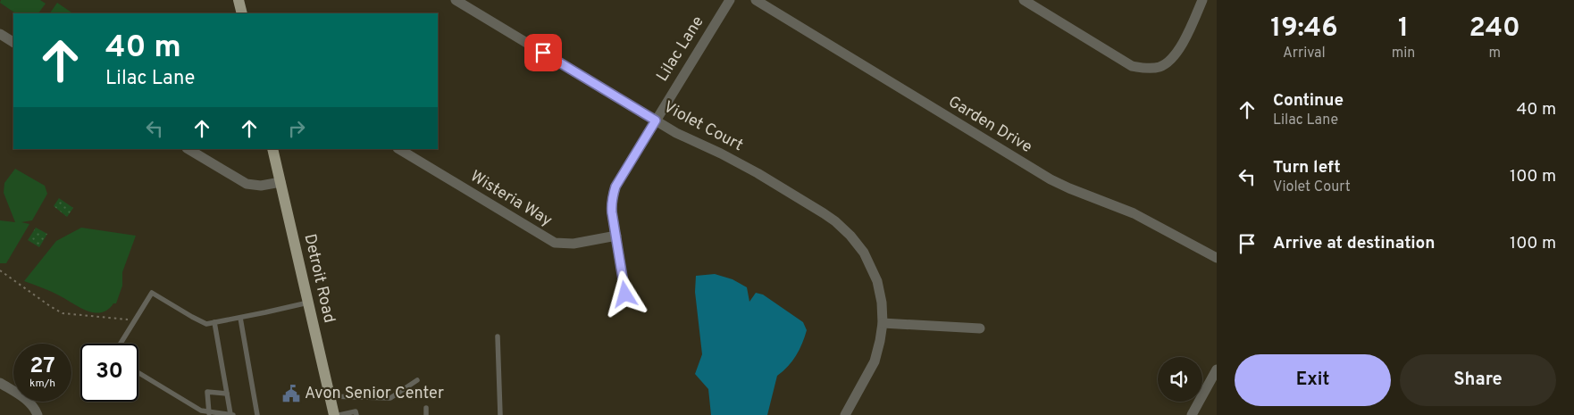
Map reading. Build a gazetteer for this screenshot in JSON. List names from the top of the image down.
{
  "streets": {
    "main road": ["Detroit Road"],
    "street": [
      "Lilac Lane",
      "Garden Drive",
      "Violet Court",
      "Wisteria Way"
    ]
  },
  "crossings": [
    ["Lilac Lane", "Violet Court"],
    ["Lilac Lane", "Wisteria Way"]
  ],
  "places": {
    "public building": ["Avon Senior Center"]
  },
  "page": {
    "eta": [
      "19:46",
      "Arrival",
      "1",
      "min",
      "240",
      "m"
    ],
    "turn": ["40 m", "Lilac Lane"],
    "list": [
      {
        "name": "Continue",
        "note": "Lilac Lane",
        "value": "40 m"
      },
      {
        "name": "Turn left",
        "note": "Violet Court",
        "value": "100 m"
      },
      {
        "name": "Arrive at destination",
        "value": "100 m"
      }
    ],
    "speed": "27 km/h",
    "limit": "30",
    "buttons": ["Exit", "Share"]
  }
}
